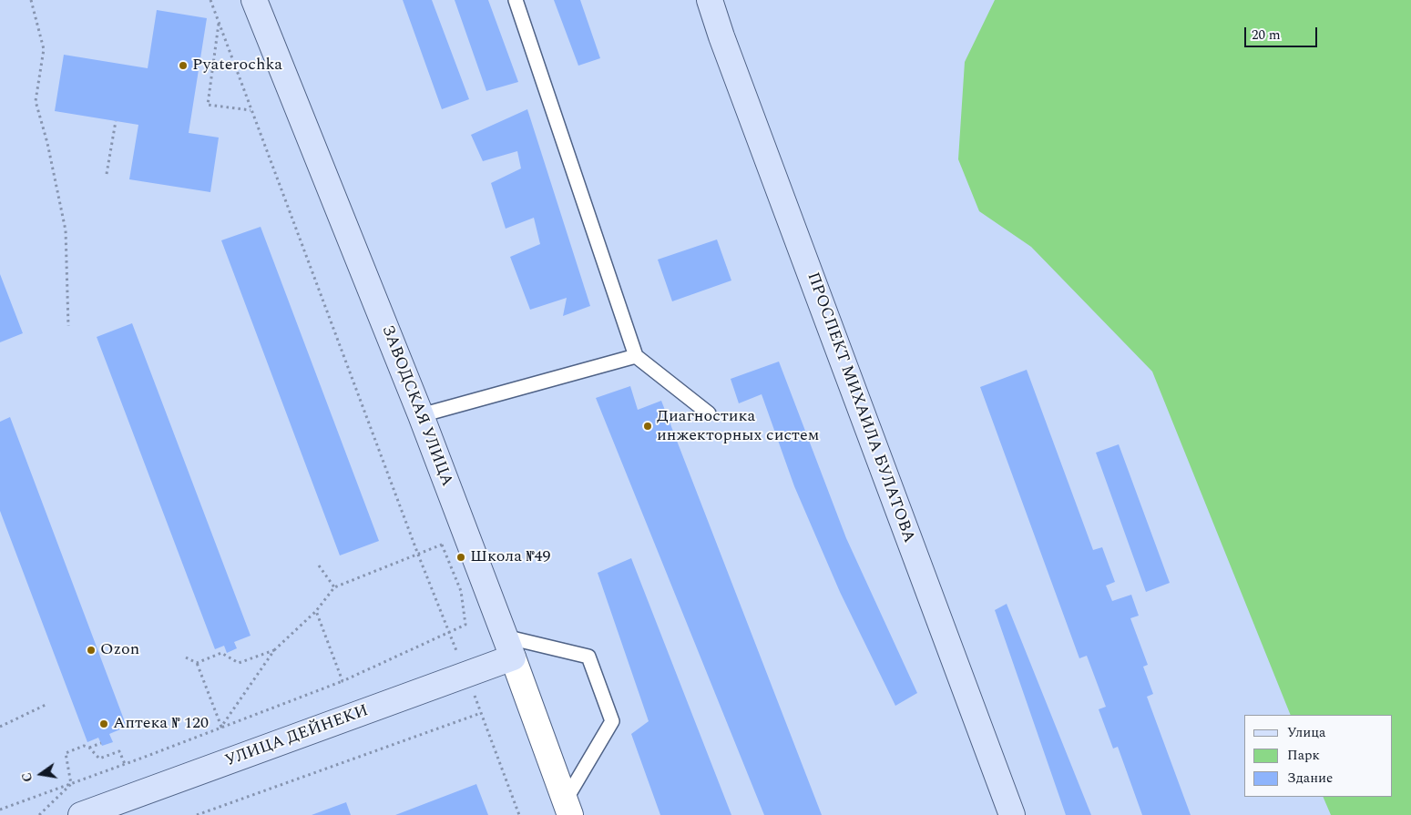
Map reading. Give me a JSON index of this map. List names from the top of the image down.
{
  "streets": {
    "street": ["ЗАВОДСКАЯ УЛИЦА", "ПРОСПЕКТ МИХАИЛА БУЛАТОВА", "УЛИЦА ДЕЙНЕКИ"]
  },
  "crossings": [
    ["ЗАВОДСКАЯ УЛИЦА", "УЛИЦА ДЕЙНЕКИ"]
  ],
  "places": [
    "Pyaterochka",
    "Диагностика инжекторных систем",
    "Школа №49",
    "Ozon",
    "Аптека № 120"
  ],
  "legend": ["Улица", "Парк", "Здание"],
  "scale_bar": "20 m",
  "north": "left"
}
